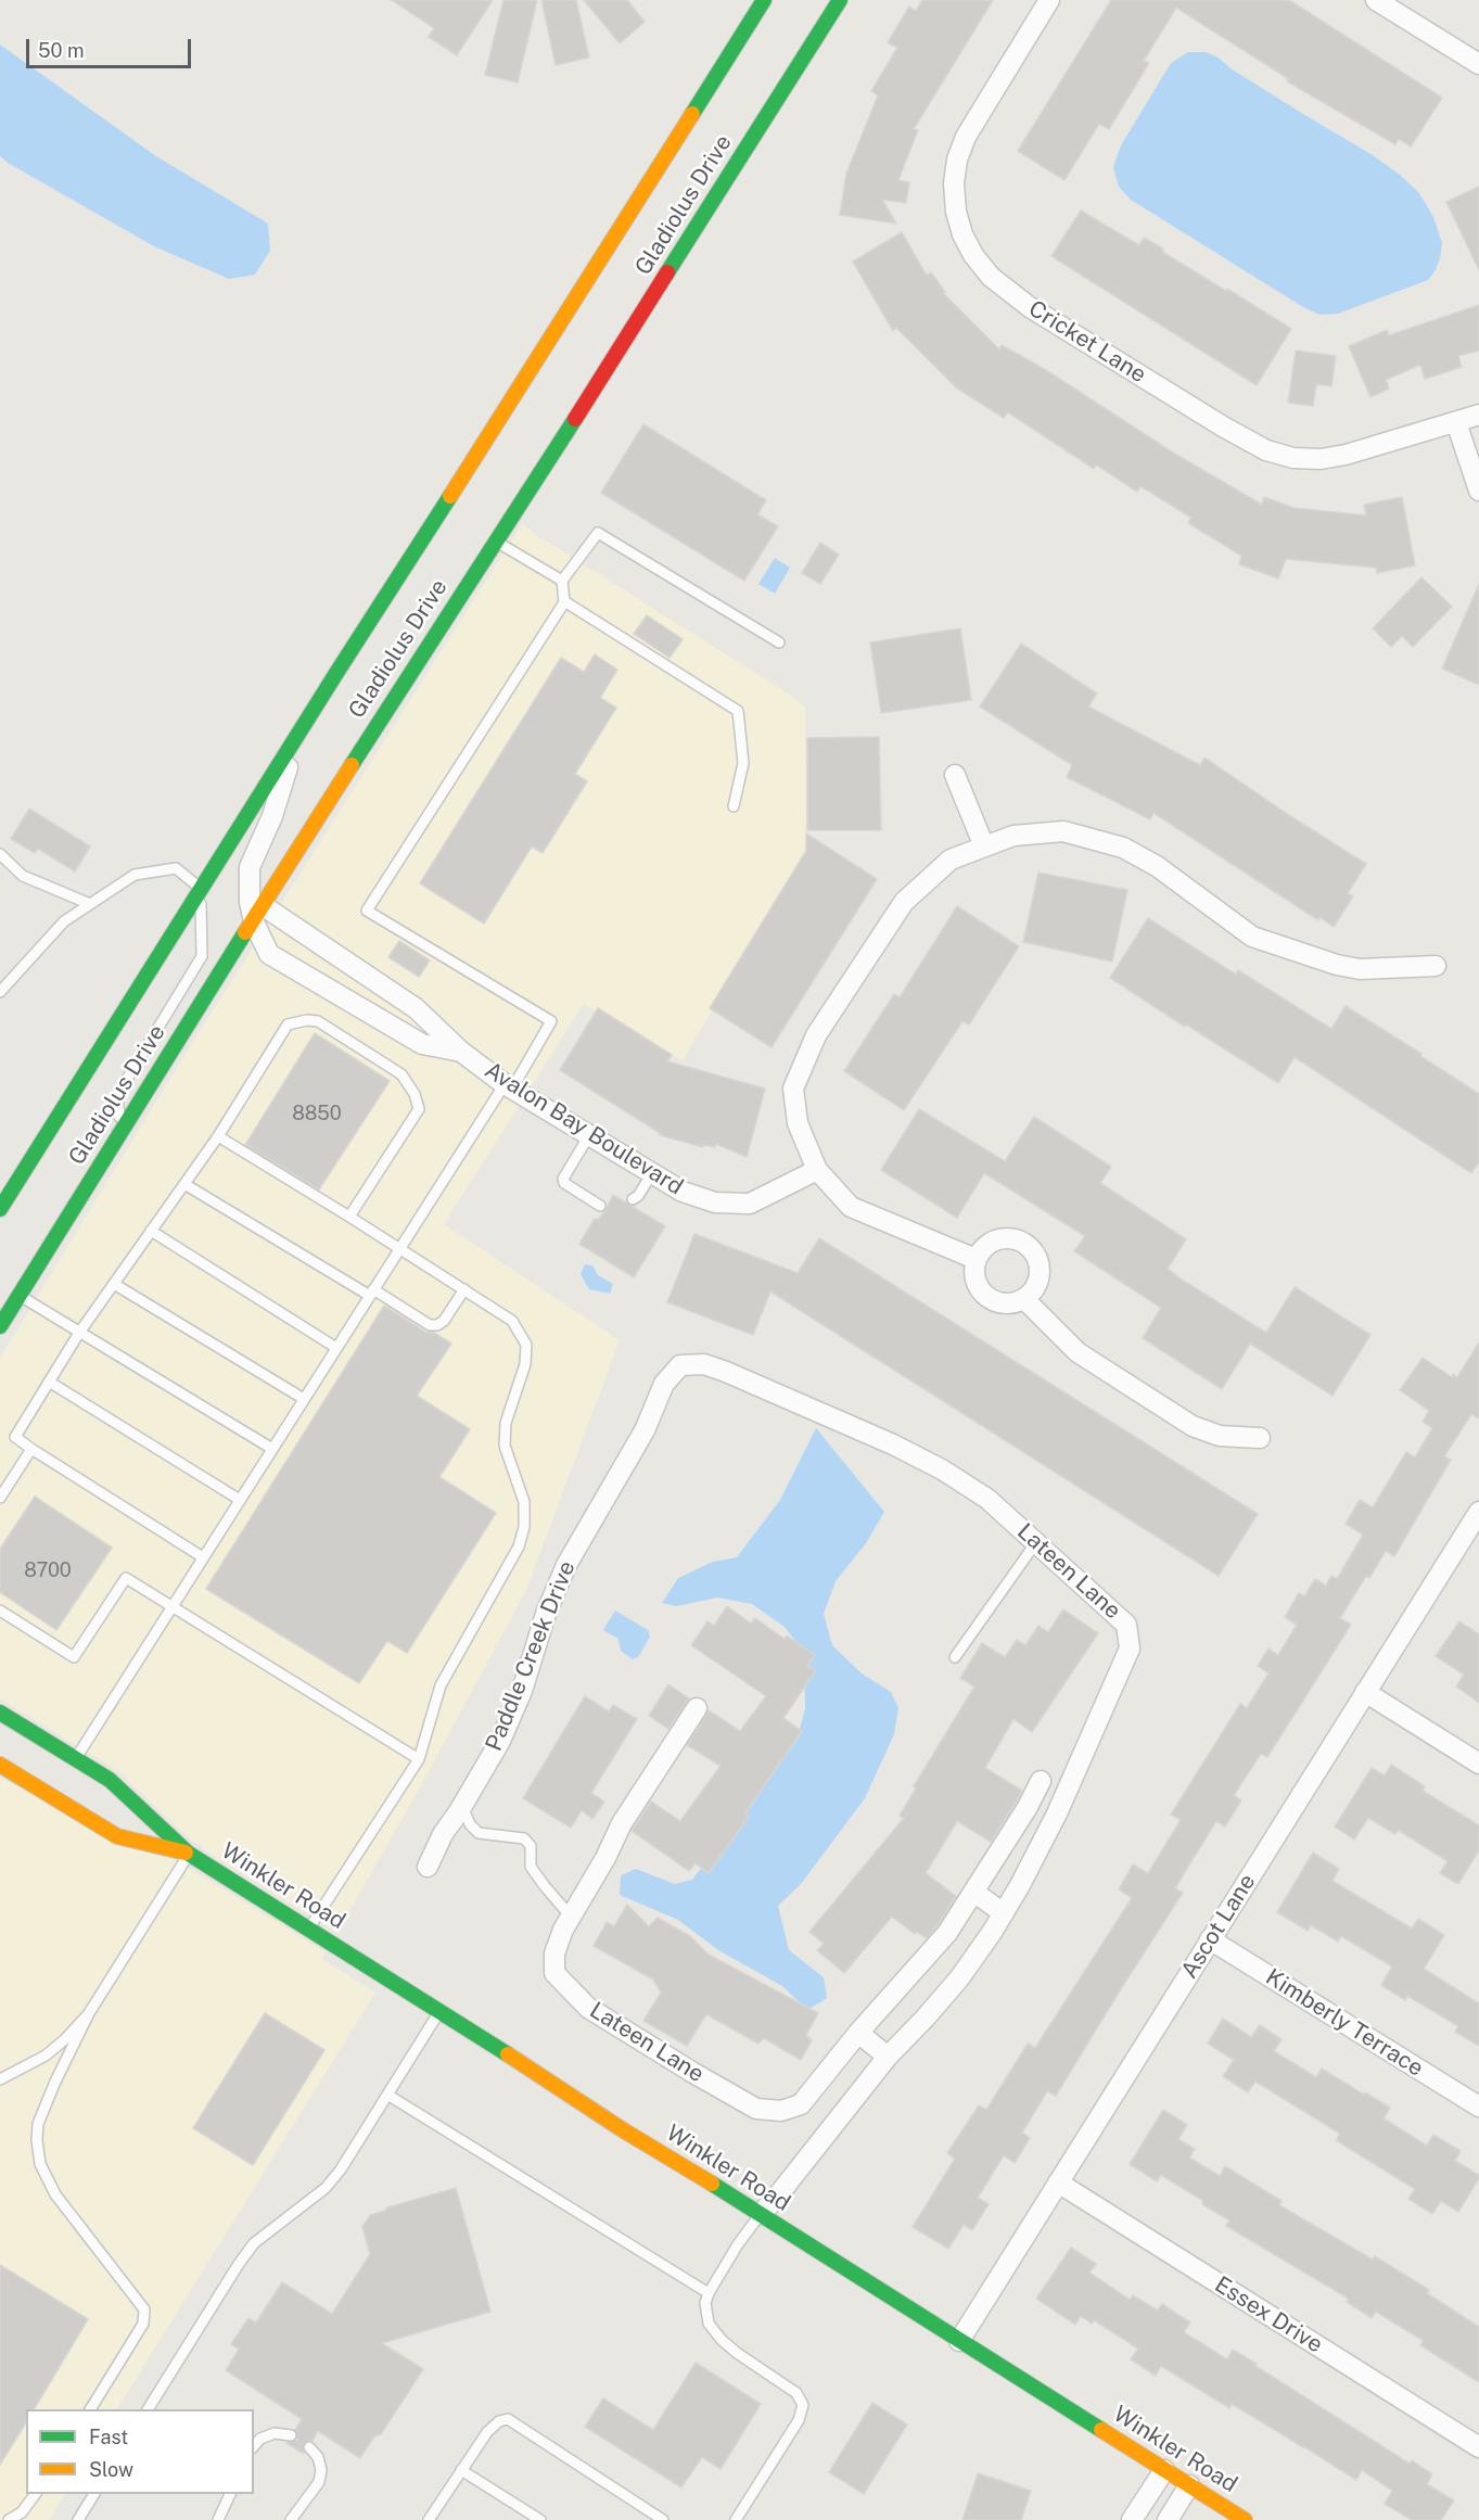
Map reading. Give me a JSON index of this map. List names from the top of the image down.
{
  "streets": {
    "main road": ["Gladiolus Drive", "Winkler Road"],
    "street": [
      "Cricket Lane",
      "Avalon Bay Boulevard",
      "Lateen Lane",
      "Paddle Creek Drive",
      "Ascot Lane",
      "Kimberly Terrace",
      "Essex Drive"
    ]
  },
  "crossings": [
    ["Gladiolus Drive", "Avalon Bay Boulevard"],
    ["Lateen Lane", "Paddle Creek Drive"],
    ["Lateen Lane", "Winkler Road"],
    ["Winkler Road", "Ascot Lane"],
    ["Ascot Lane", "Kimberly Terrace"],
    ["Ascot Lane", "Essex Drive"]
  ],
  "house_numbers": ["8850", "8700"],
  "legend": ["Fast", "Slow"],
  "scale_bar": "50 m"
}
